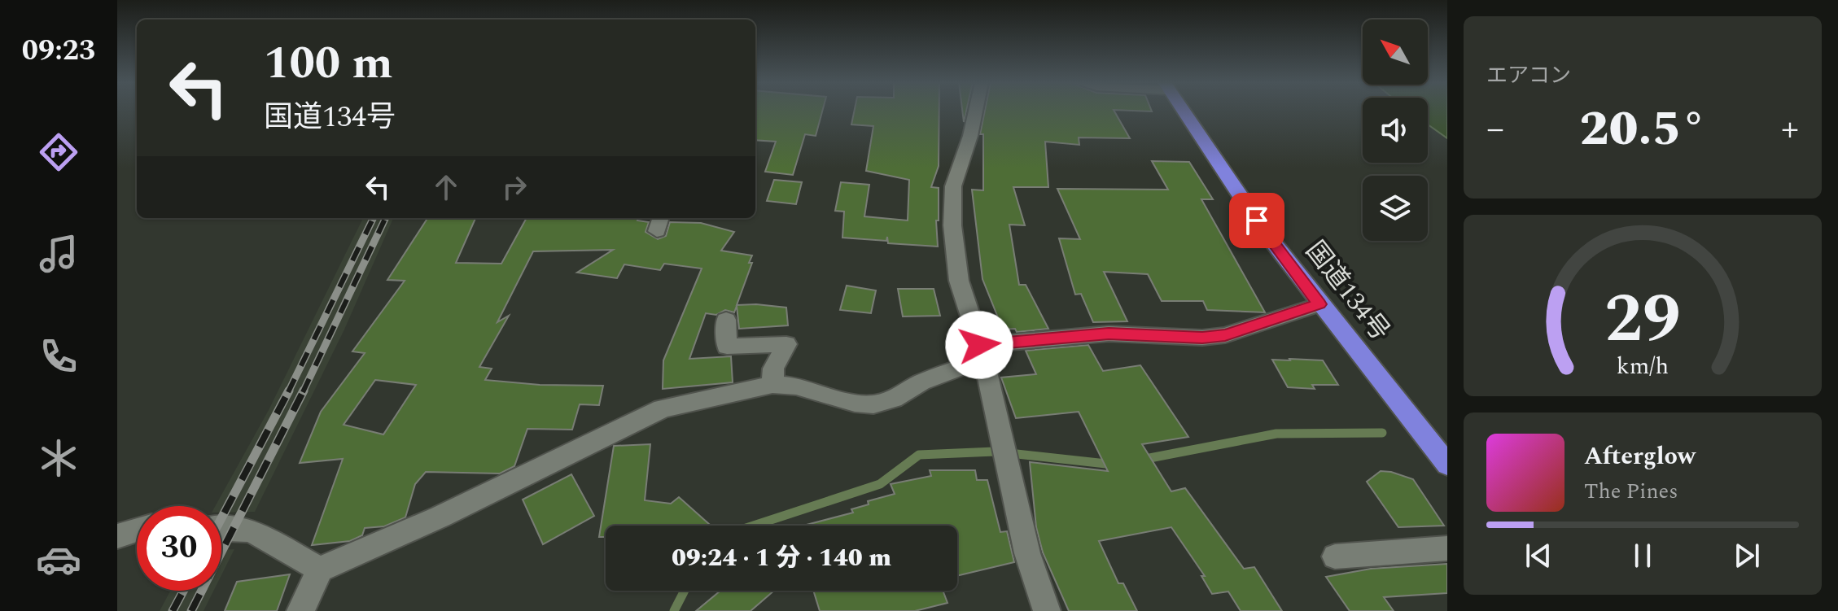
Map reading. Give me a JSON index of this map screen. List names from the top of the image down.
{
  "streets": {
    "highway": ["国道134号"]
  },
  "north": "top left",
  "page": {
    "tabs": "09:23",
    "tile": "エアコン",
    "turn": ["100 m", "国道134号"],
    "heat": ["−", "20.5°", "+"],
    "song": ["Afterglow", "The Pines"],
    "limit": "30",
    "trip": "09:24 · 1 分 · 140 m",
    "gauge": ["29", "km/h"]
  }
}
